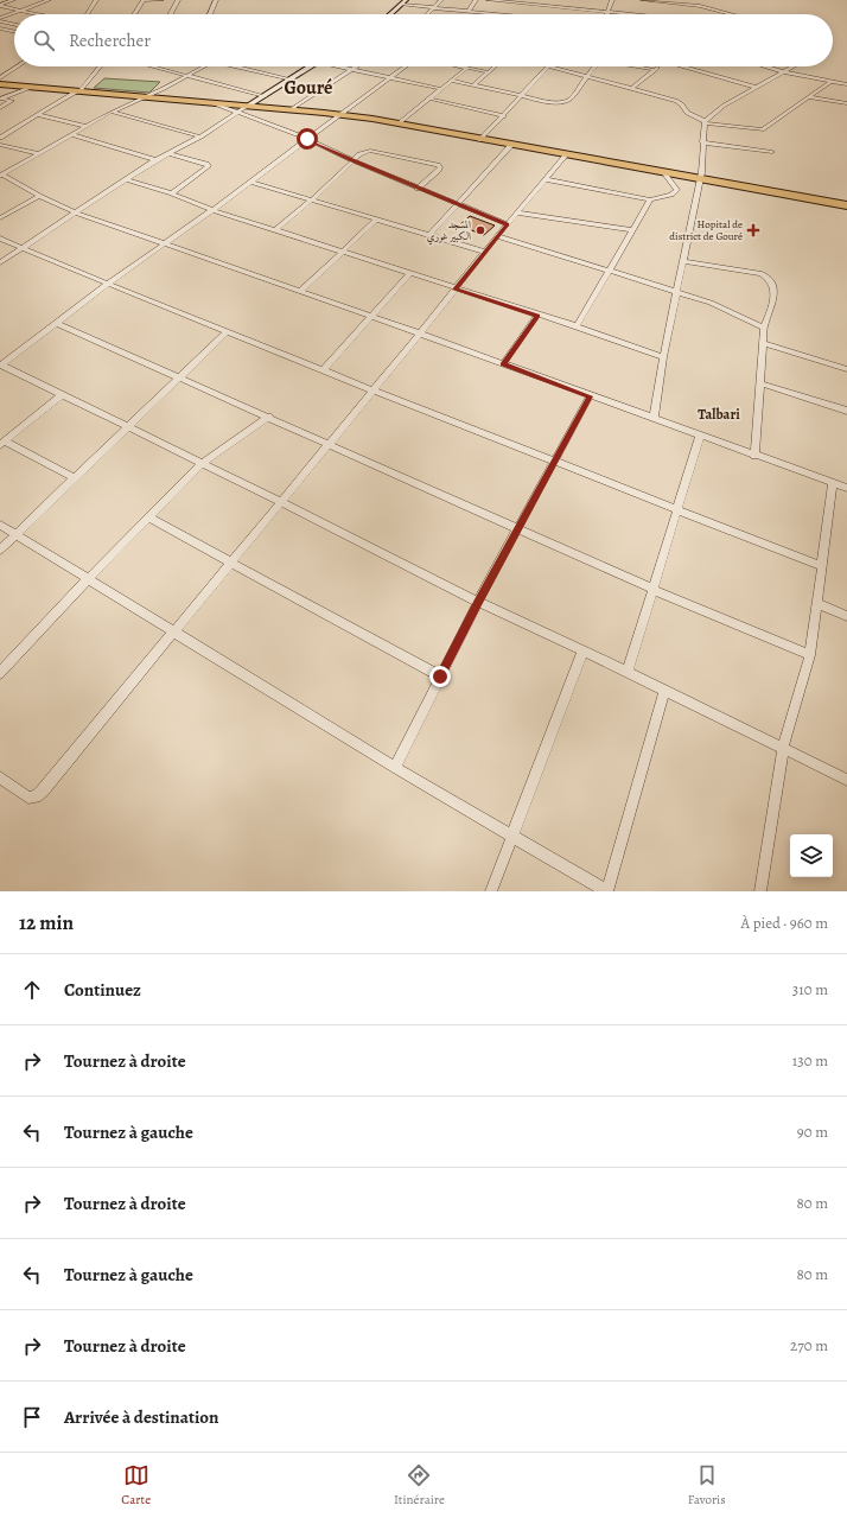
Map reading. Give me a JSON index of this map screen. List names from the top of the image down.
{
  "districts": ["Gouré", "Talbari"],
  "places": {
    "other": ["المسجد الكبير غوري"],
    "health": ["Hopital de district de Gouré"]
  },
  "page": {
    "search": "Rechercher",
    "heading": ["12 min", "À pied · 960 m"],
    "list": [
      ["Continuez", "310 m"],
      ["Tournez à droite", "130 m"],
      ["Tournez à gauche", "90 m"],
      ["Tournez à droite", "80 m"],
      ["Tournez à gauche", "80 m"],
      ["Tournez à droite", "270 m"],
      "Arrivée à destination"
    ],
    "nav": ["Carte", "Itinéraire", "Favoris"]
  }
}
